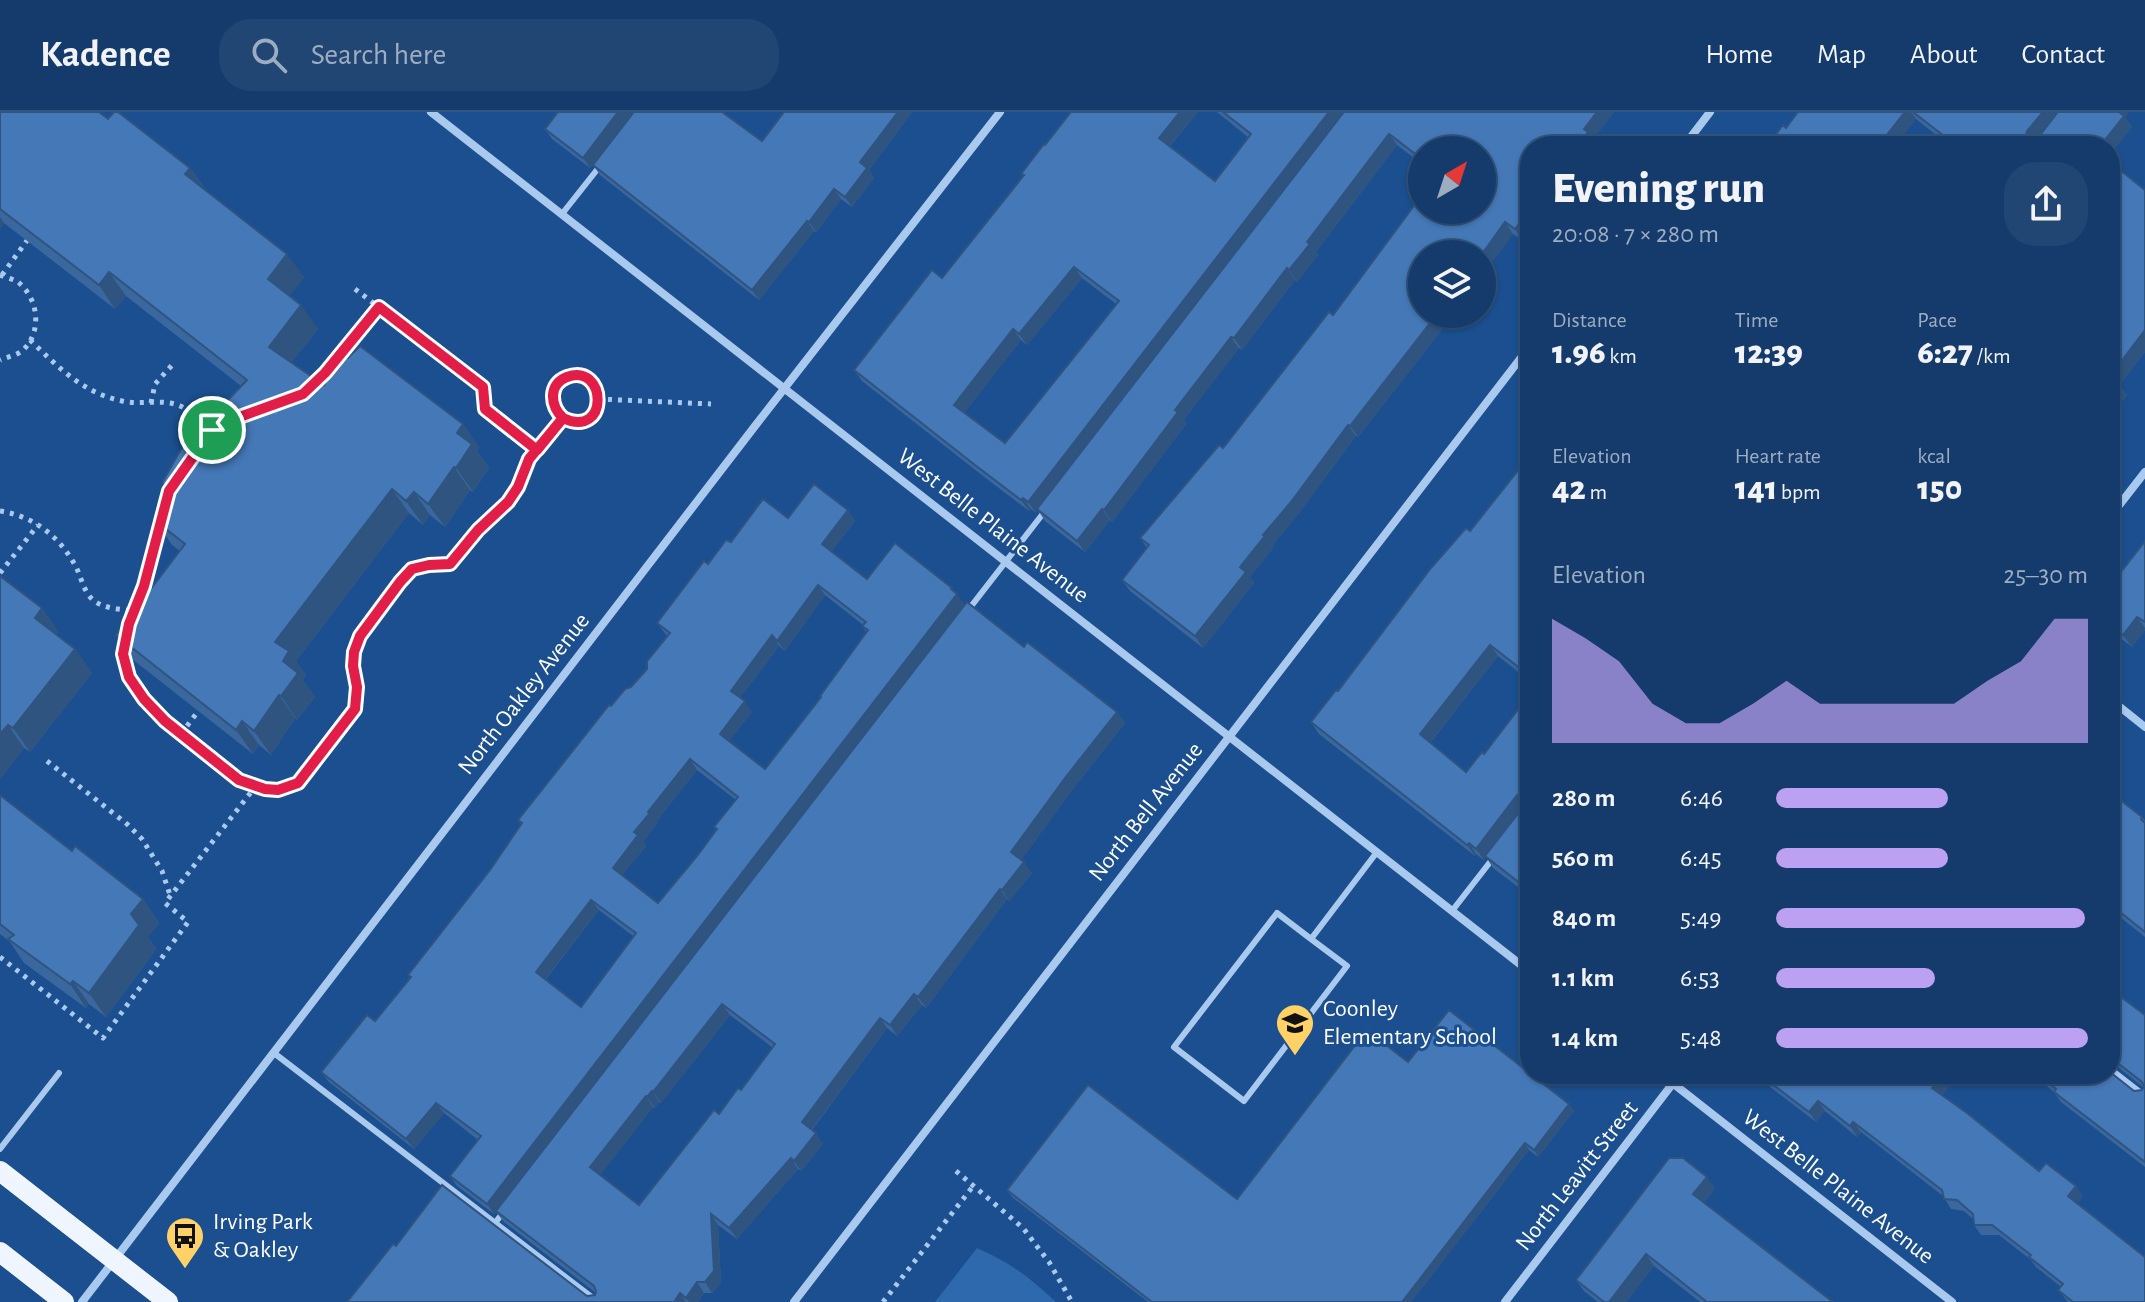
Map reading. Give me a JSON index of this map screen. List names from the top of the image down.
{
  "streets": {
    "street": [
      "West Belle Plaine Avenue",
      "North Oakley Avenue",
      "North Bell Avenue",
      "North Leavitt Street"
    ]
  },
  "crossings": [
    ["West Belle Plaine Avenue", "North Oakley Avenue"],
    ["West Belle Plaine Avenue", "North Bell Avenue"],
    ["West Belle Plaine Avenue", "North Leavitt Street"]
  ],
  "places": {
    "school or university": ["Coonley Elementary School"],
    "bus stop": ["Irving Park & Oakley"]
  },
  "north": "top right",
  "page": {
    "header": "Kadence",
    "search": "Search here",
    "nav": [
      "Home",
      "Map",
      "About",
      "Contact"
    ],
    "heading": ["Evening run", "20:08 · 7 × 280 m"],
    "stats": [
      ["Distance", "1.96 km"],
      ["Time", "12:39"],
      ["Pace", "6:27 /km"],
      ["Elevation", "42 m"],
      ["Heart rate", "141 bpm"],
      ["kcal", "150"]
    ],
    "chart": ["Elevation", "25–30 m"],
    "list": [
      {
        "name": "280 m",
        "note": "6:46"
      },
      {
        "name": "560 m",
        "note": "6:45"
      },
      {
        "name": "840 m",
        "note": "5:49"
      },
      {
        "name": "1.1 km",
        "note": "6:53"
      },
      {
        "name": "1.4 km",
        "note": "5:48"
      }
    ]
  }
}
